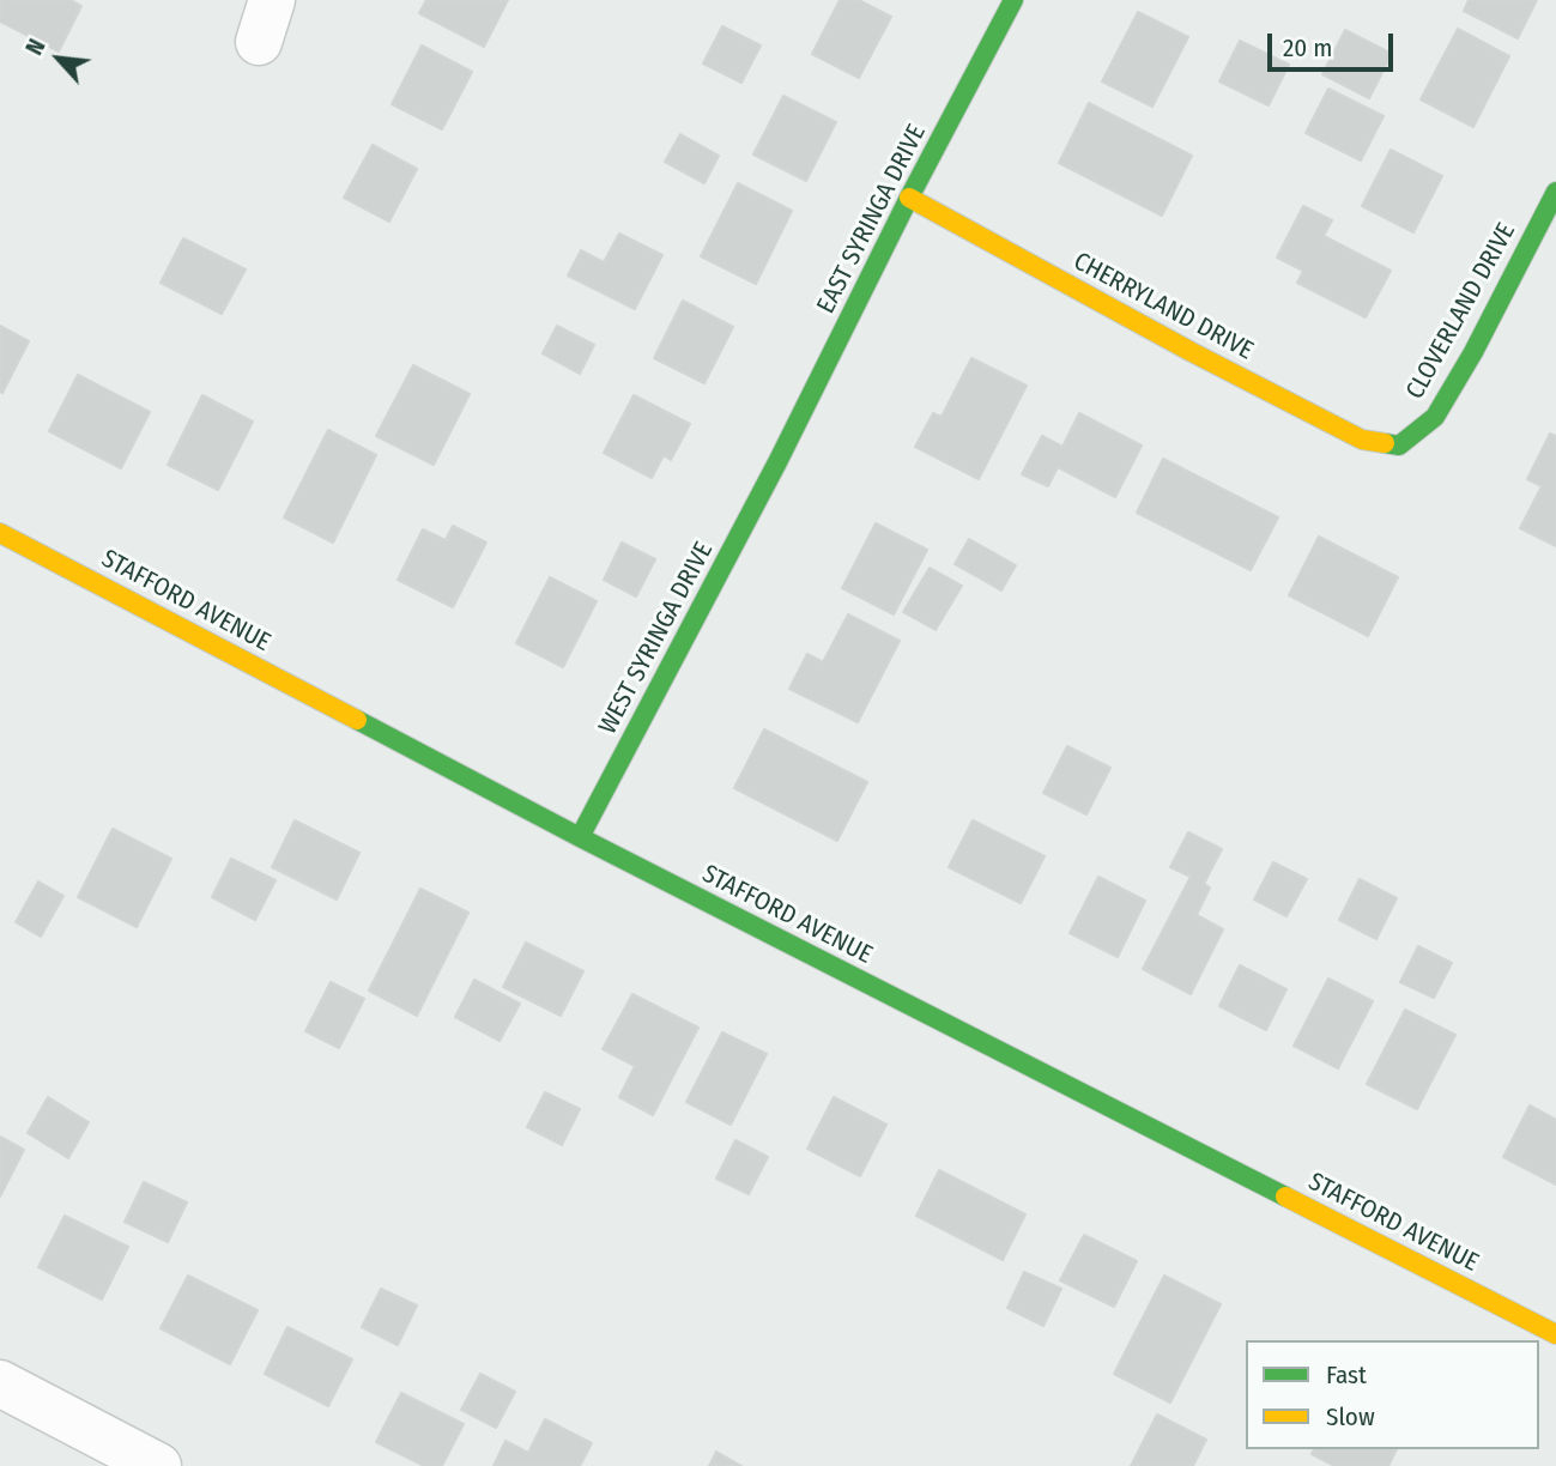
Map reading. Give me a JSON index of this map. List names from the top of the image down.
{
  "streets": {
    "street": [
      "EAST SYRINGA DRIVE",
      "CHERRYLAND DRIVE",
      "CLOVERLAND DRIVE",
      "STAFFORD AVENUE",
      "WEST SYRINGA DRIVE"
    ]
  },
  "crossings": [
    ["EAST SYRINGA DRIVE", "CHERRYLAND DRIVE"],
    ["EAST SYRINGA DRIVE", "WEST SYRINGA DRIVE"],
    ["CHERRYLAND DRIVE", "CLOVERLAND DRIVE"],
    ["STAFFORD AVENUE", "WEST SYRINGA DRIVE"]
  ],
  "legend": ["Fast", "Slow"],
  "scale_bar": "20 m",
  "north": "top left"
}
